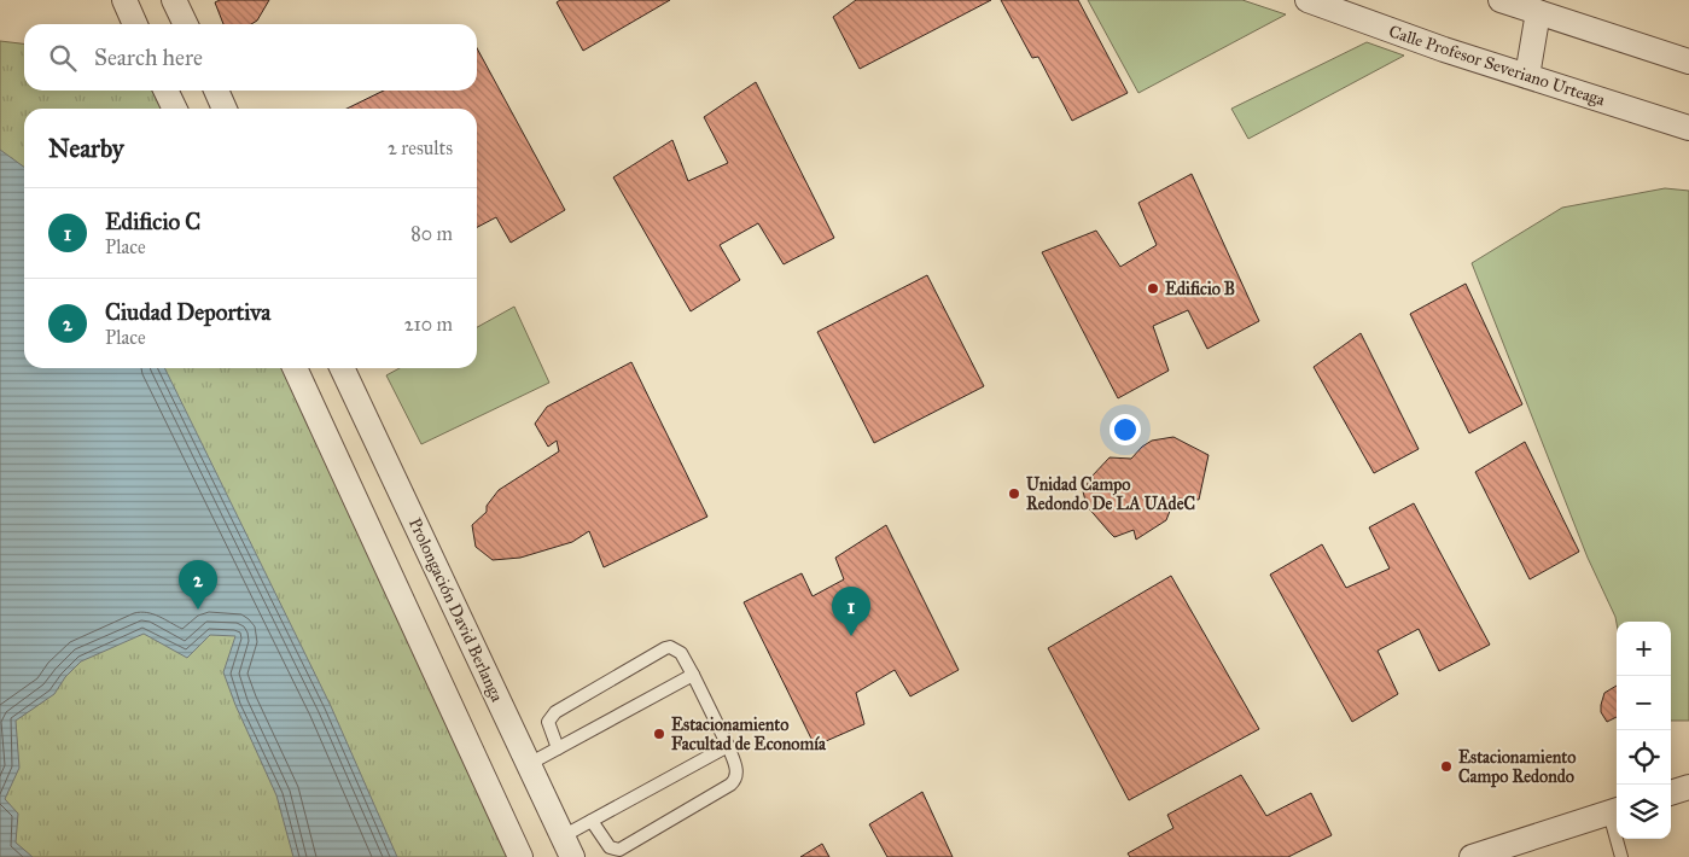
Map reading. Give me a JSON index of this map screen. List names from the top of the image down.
{
  "streets": {
    "street": ["Calle Profesor Severiano Urteaga", "Prolongación David Berlanga"]
  },
  "places": [
    "Edificio B",
    "Unidad Campo Redondo De LA UAdeC",
    "Estacionamiento Facultad de Economía",
    "Estacionamiento Campo Redondo"
  ],
  "page": {
    "search": "Search here",
    "heading": ["Nearby", "2 results"],
    "list": [
      {
        "mark": "1",
        "name": "Edificio C",
        "note": "Place",
        "value": "80 m"
      },
      {
        "mark": "2",
        "name": "Ciudad Deportiva",
        "note": "Place",
        "value": "210 m"
      }
    ],
    "pins": ["2", "1"],
    "map_buttons": ["+", "−"]
  }
}
